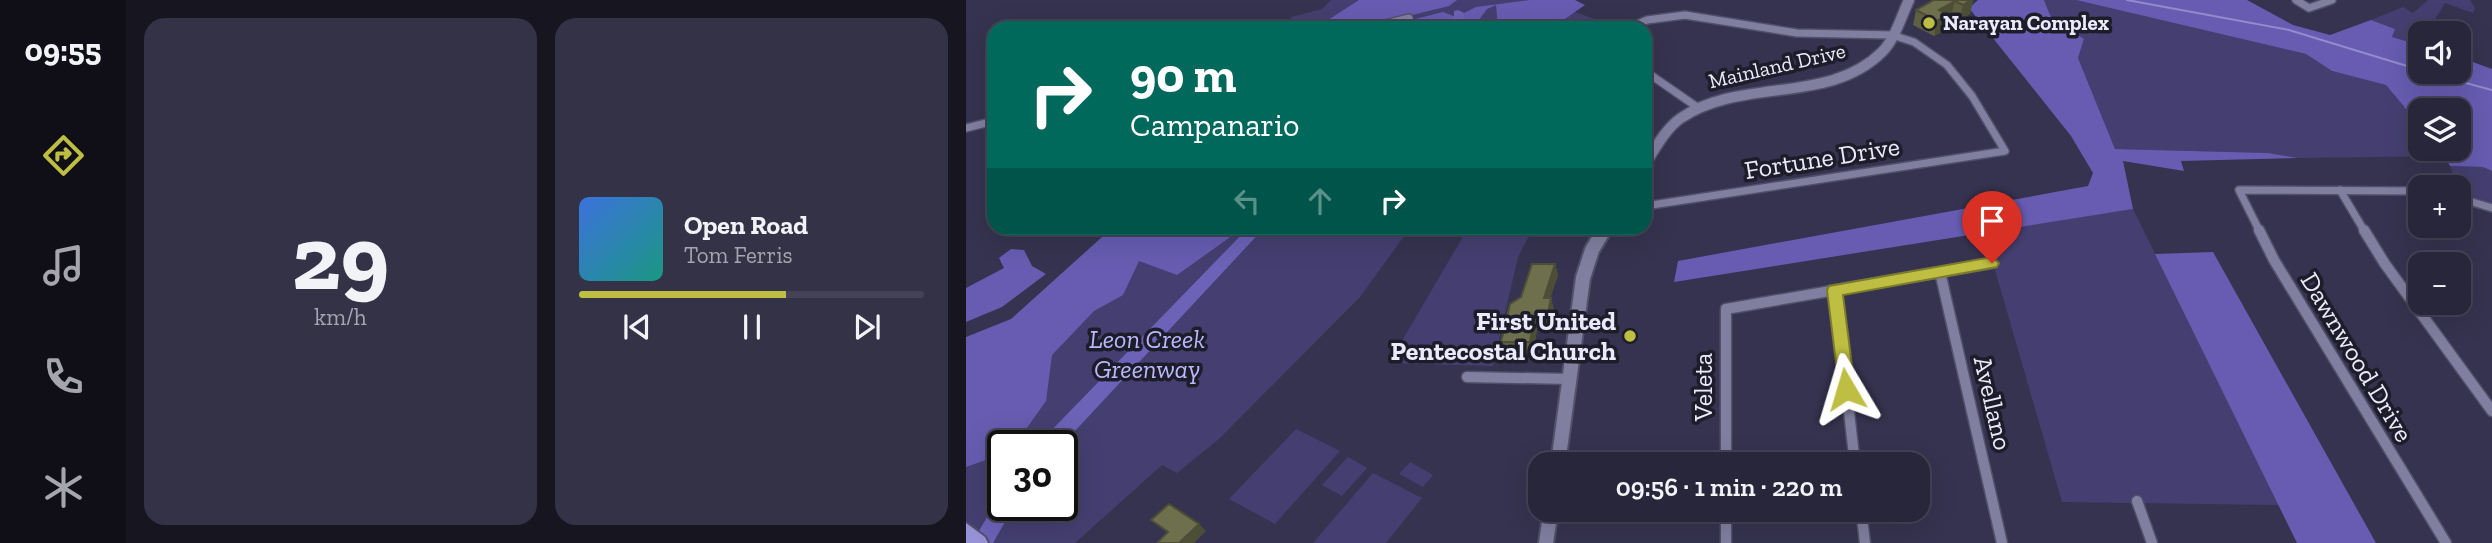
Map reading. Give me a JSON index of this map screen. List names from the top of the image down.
{
  "streets": {
    "main road": ["Mainland Drive"],
    "street": [
      "Fortune Drive",
      "Dawnwood Drive",
      "Veleta",
      "Avellano"
    ]
  },
  "crossings": [
    ["Mainland Drive", "Fortune Drive"]
  ],
  "parks": ["Leon Creek Greenway"],
  "places": ["Narayan Complex", "First United Pentecostal Church"],
  "page": {
    "tabs": "09:55",
    "tile": ["29", "km/h"],
    "map_buttons": ["+", "−"],
    "turn": ["90 m", "Campanario"],
    "song": ["Open Road", "Tom Ferris"],
    "limit": "30",
    "trip": "09:56 · 1 min · 220 m"
  }
}
